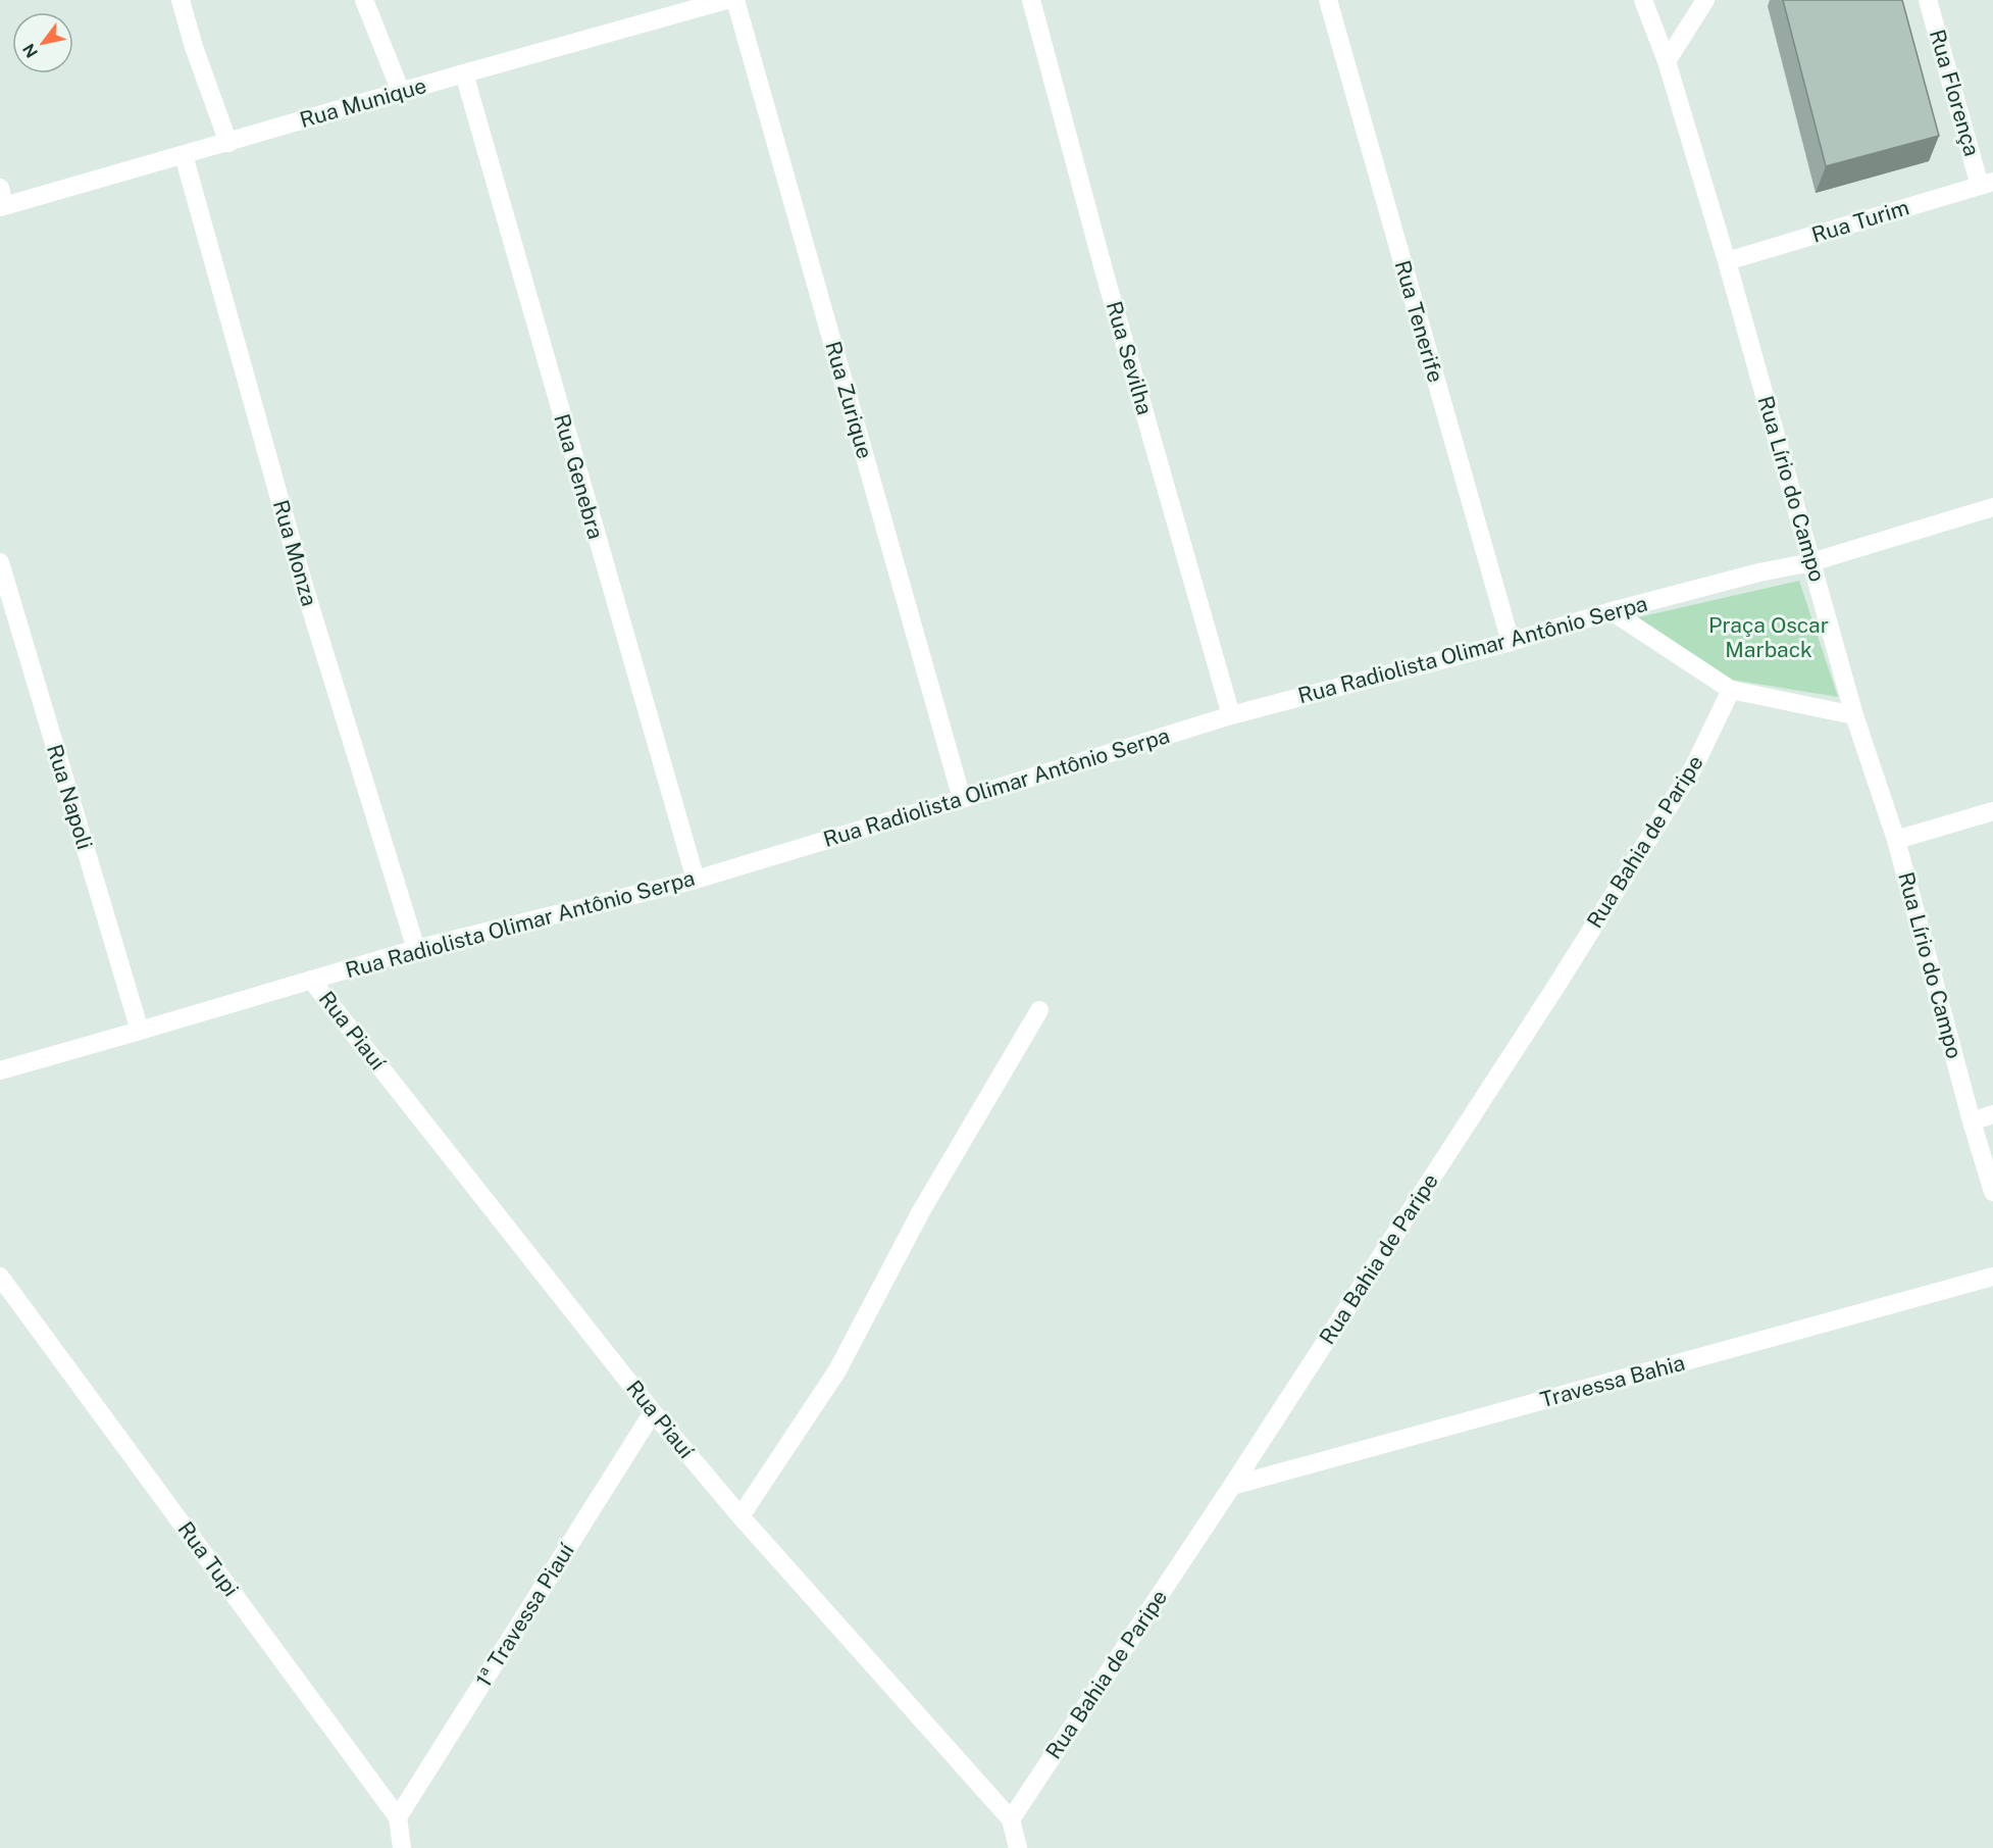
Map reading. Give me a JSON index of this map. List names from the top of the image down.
{
  "streets": {
    "street": [
      "Rua Florença",
      "Rua Munique",
      "Rua Turim",
      "Rua Tenerife",
      "Rua Sevilha",
      "Rua Zurique",
      "Rua Genebra",
      "Rua Lírio do Campo",
      "Rua Monza",
      "Rua Radiolista Olimar Antônio Serpa",
      "Rua Napoli",
      "Rua Bahia de Paripe",
      "Rua Piauí",
      "Travessa Bahia",
      "Rua Tupi",
      "1ª Travessa Piauí"
    ]
  },
  "crossings": [
    ["Rua Florença", "Rua Turim"],
    ["Rua Munique", "Rua Genebra"],
    ["Rua Munique", "Rua Monza"],
    ["Rua Turim", "Rua Lírio do Campo"],
    ["Rua Tenerife", "Rua Radiolista Olimar Antônio Serpa"],
    ["Rua Sevilha", "Rua Radiolista Olimar Antônio Serpa"],
    ["Rua Zurique", "Rua Radiolista Olimar Antônio Serpa"],
    ["Rua Genebra", "Rua Radiolista Olimar Antônio Serpa"],
    ["Rua Lírio do Campo", "Rua Radiolista Olimar Antônio Serpa"],
    ["Rua Monza", "Rua Radiolista Olimar Antônio Serpa"],
    ["Rua Radiolista Olimar Antônio Serpa", "Rua Napoli"],
    ["Rua Radiolista Olimar Antônio Serpa", "Rua Piauí"],
    ["Rua Bahia de Paripe", "Rua Piauí"],
    ["Rua Bahia de Paripe", "Travessa Bahia"],
    ["Rua Piauí", "1ª Travessa Piauí"],
    ["Rua Tupi", "1ª Travessa Piauí"]
  ],
  "parks": ["Praça Oscar Marback"],
  "north": "bottom left"
}
